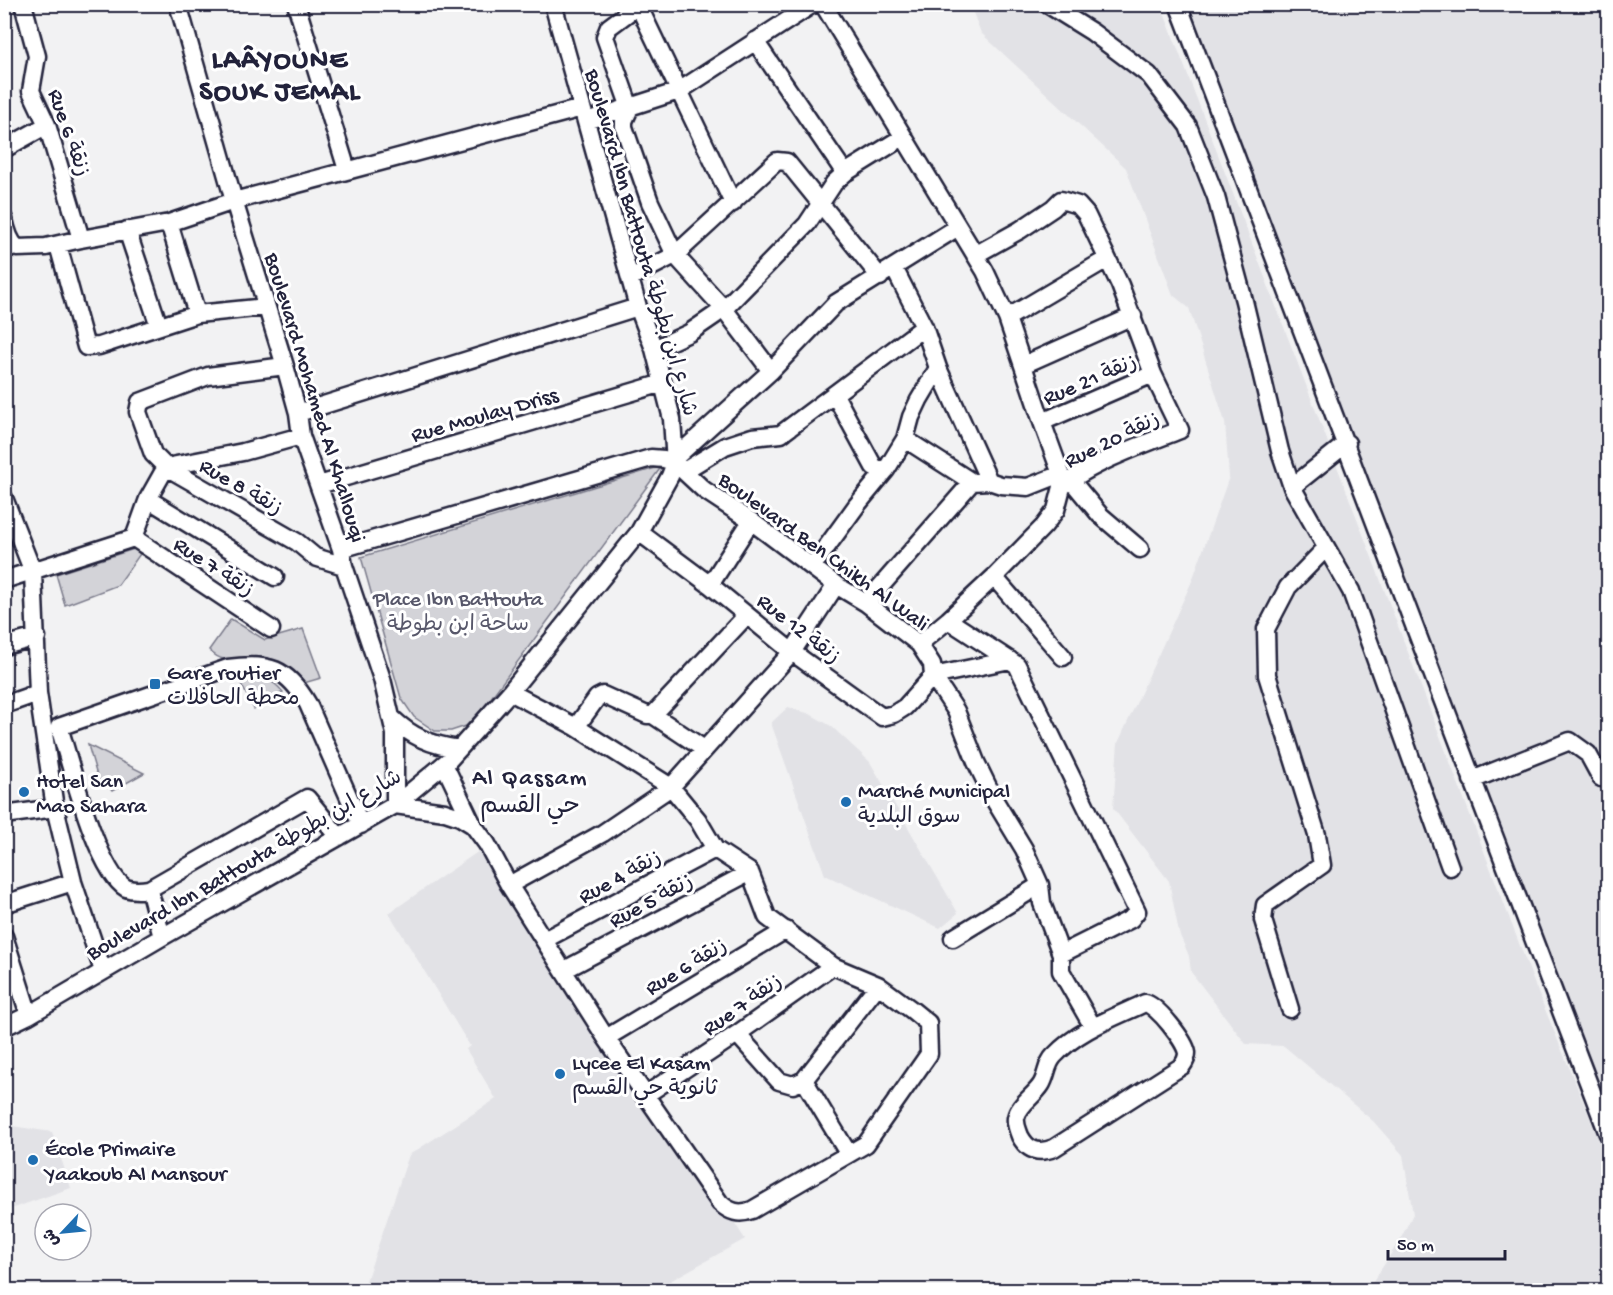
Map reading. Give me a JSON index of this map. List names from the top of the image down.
{
  "streets": {
    "street": [
      "Rue 6 زنقة",
      "Boulevard Ibn Battouta شارع ابن بطوطة",
      "Rue 21 زنقة",
      "Boulevard Mohamed Al Khallouqi",
      "Rue Moulay Driss",
      "Rue 20 زنقة",
      "Rue 8 زنقة",
      "Boulevard Ben Chikh Al Wali",
      "Rue 7 زنقة",
      "Rue 12 زنقة",
      "Rue 4 زنقة",
      "Rue 5 زنقة"
    ]
  },
  "crossings": [
    ["Boulevard Ibn Battouta شارع ابن بطوطة", "Boulevard Mohamed Al Khallouqi"],
    ["Boulevard Ibn Battouta شارع ابن بطوطة", "Rue Moulay Driss"],
    ["Boulevard Ibn Battouta شارع ابن بطوطة", "Boulevard Ben Chikh Al Wali"],
    ["Boulevard Ibn Battouta شارع ابن بطوطة", "Rue 12 زنقة"],
    ["Rue 21 زنقة", "Rue 20 زنقة"],
    ["Boulevard Mohamed Al Khallouqi", "Rue Moulay Driss"],
    ["Boulevard Mohamed Al Khallouqi", "Rue 8 زنقة"],
    ["Boulevard Ben Chikh Al Wali", "Rue 12 زنقة"]
  ],
  "districts": ["LAÂYOUNE SOUK JEMAL", "Al Qassam حي القسم"],
  "parks": ["Place Ibn Battouta ساحة ابن بطوطة"],
  "places": {
    "transit": ["Gare routier محطة الحافلات"],
    "other": [
      "Hotel San Mao Sahara",
      "Marché Municipal سوق البلدية",
      "Lycee El Kasam ثانوية حي القسم",
      "École Primaire Yaakoub Al Mansour"
    ]
  },
  "scale_bar": "50 m",
  "north": "bottom left"
}
